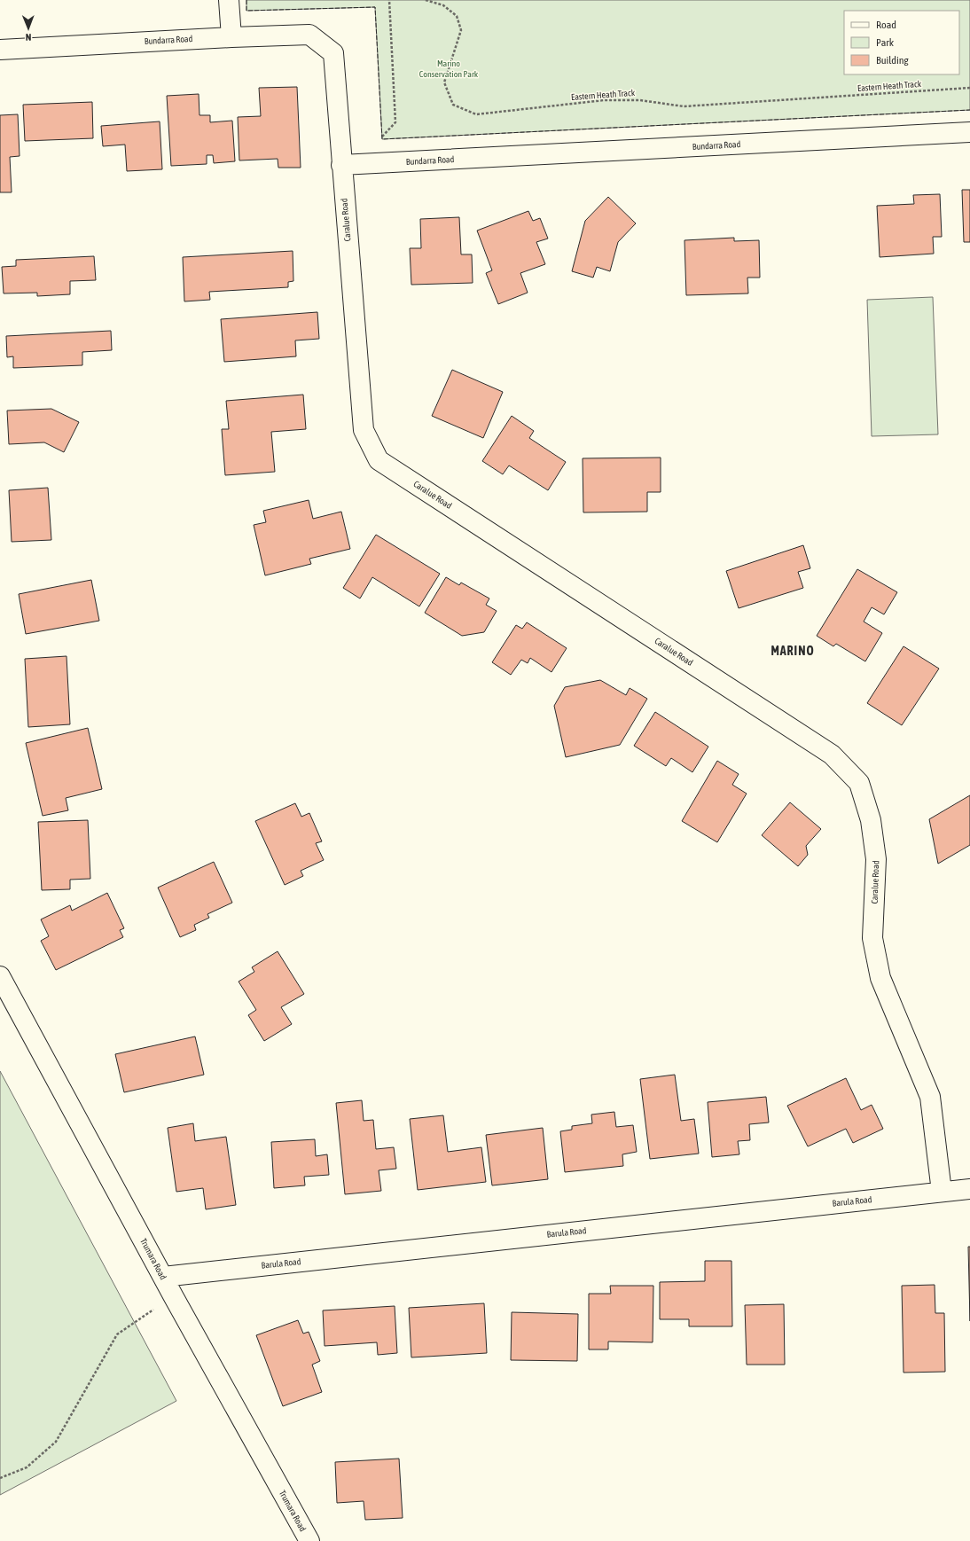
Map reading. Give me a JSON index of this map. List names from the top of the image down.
{
  "streets": {
    "street": [
      "Bundarra Road",
      "Caralue Road",
      "Barula Road",
      "Trumara Road"
    ],
    "path": ["Eastern Heath Track"]
  },
  "crossings": [
    ["Bundarra Road", "Caralue Road"],
    ["Caralue Road", "Barula Road"],
    ["Barula Road", "Trumara Road"]
  ],
  "districts": ["MARINO"],
  "parks": ["Marino Conservation Park"],
  "legend": ["Road", "Park", "Building"],
  "north": "bottom"
}
